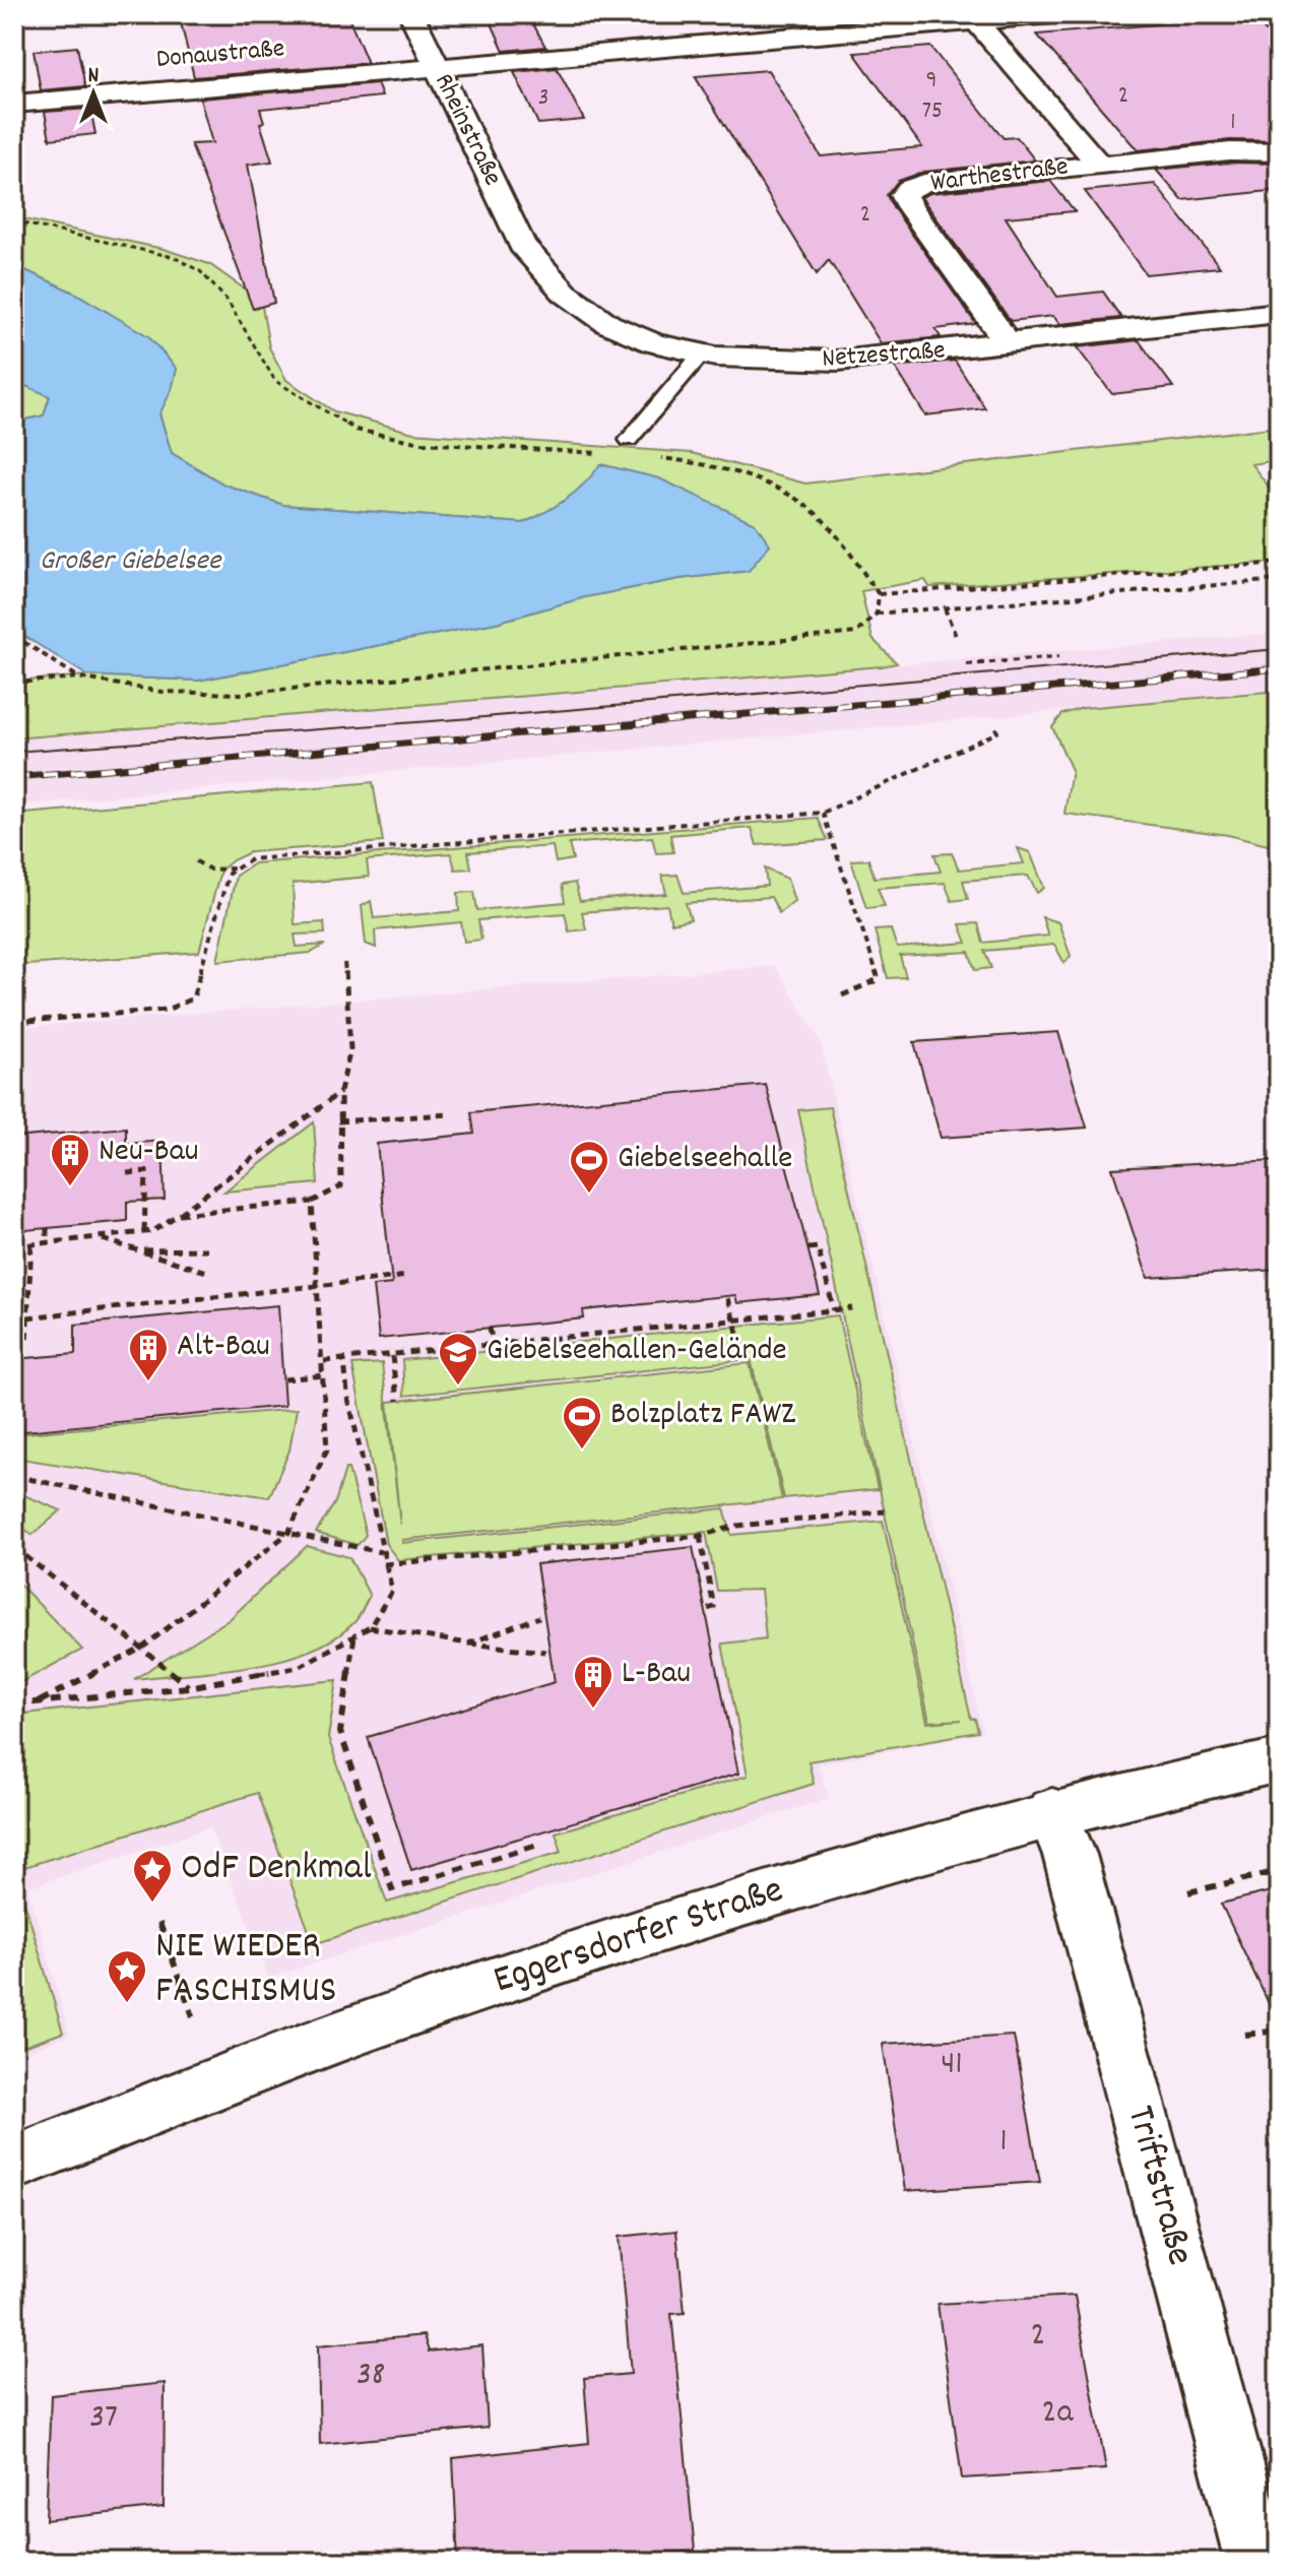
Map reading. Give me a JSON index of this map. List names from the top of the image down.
{
  "streets": {
    "street": [
      "Donaustraße",
      "Rheinstraße",
      "Warthestraße",
      "Netzestraße",
      "Eggersdorfer Straße",
      "Triftstraße"
    ]
  },
  "crossings": [
    ["Donaustraße", "Rheinstraße"],
    ["Rheinstraße", "Netzestraße"],
    ["Warthestraße", "Netzestraße"],
    ["Eggersdorfer Straße", "Triftstraße"]
  ],
  "water": ["Großer Giebelsee"],
  "places": {
    "building": ["Neu-Bau", "Alt-Bau", "L-Bau"],
    "sports": ["Giebelseehalle", "Bolzplatz FAWZ"],
    "school or university": ["Giebelseehallen-Gelände"],
    "place": ["OdF Denkmal", "NIE WIEDER FASCHISMUS"]
  },
  "house_numbers": [
    "9",
    "2",
    "3",
    "75",
    "1",
    "2",
    "41",
    "1",
    "2",
    "38",
    "2a",
    "37"
  ],
  "north": "top"
}
